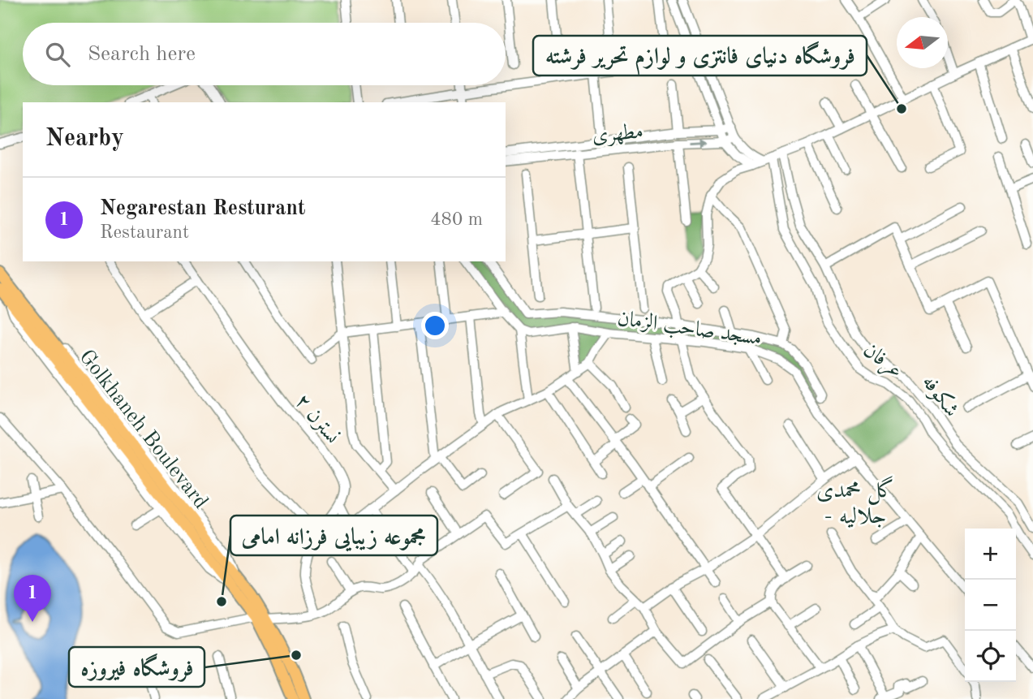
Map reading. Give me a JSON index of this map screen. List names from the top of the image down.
{
  "streets": {
    "main road": ["Golkhaneh Boulevard"],
    "street": [
      "مطهری",
      "مسجد صاحب الزمان",
      "عرفان",
      "شکوفه",
      "نسترن ۲"
    ]
  },
  "districts": ["گل محمدی - جلالیه"],
  "places": ["فروشگاه دنیای فانتزی و لوازم تحریر فرشته", "مجموعه زیبایی فرزانه امامی", "فروشگاه فیروزه"],
  "north": "left",
  "page": {
    "search": "Search here",
    "heading": "Nearby",
    "list": [
      {
        "mark": "1",
        "name": "Negarestan Resturant",
        "note": "Restaurant",
        "value": "480 m"
      }
    ],
    "map_buttons": ["+", "−"],
    "pins": "1"
  }
}
